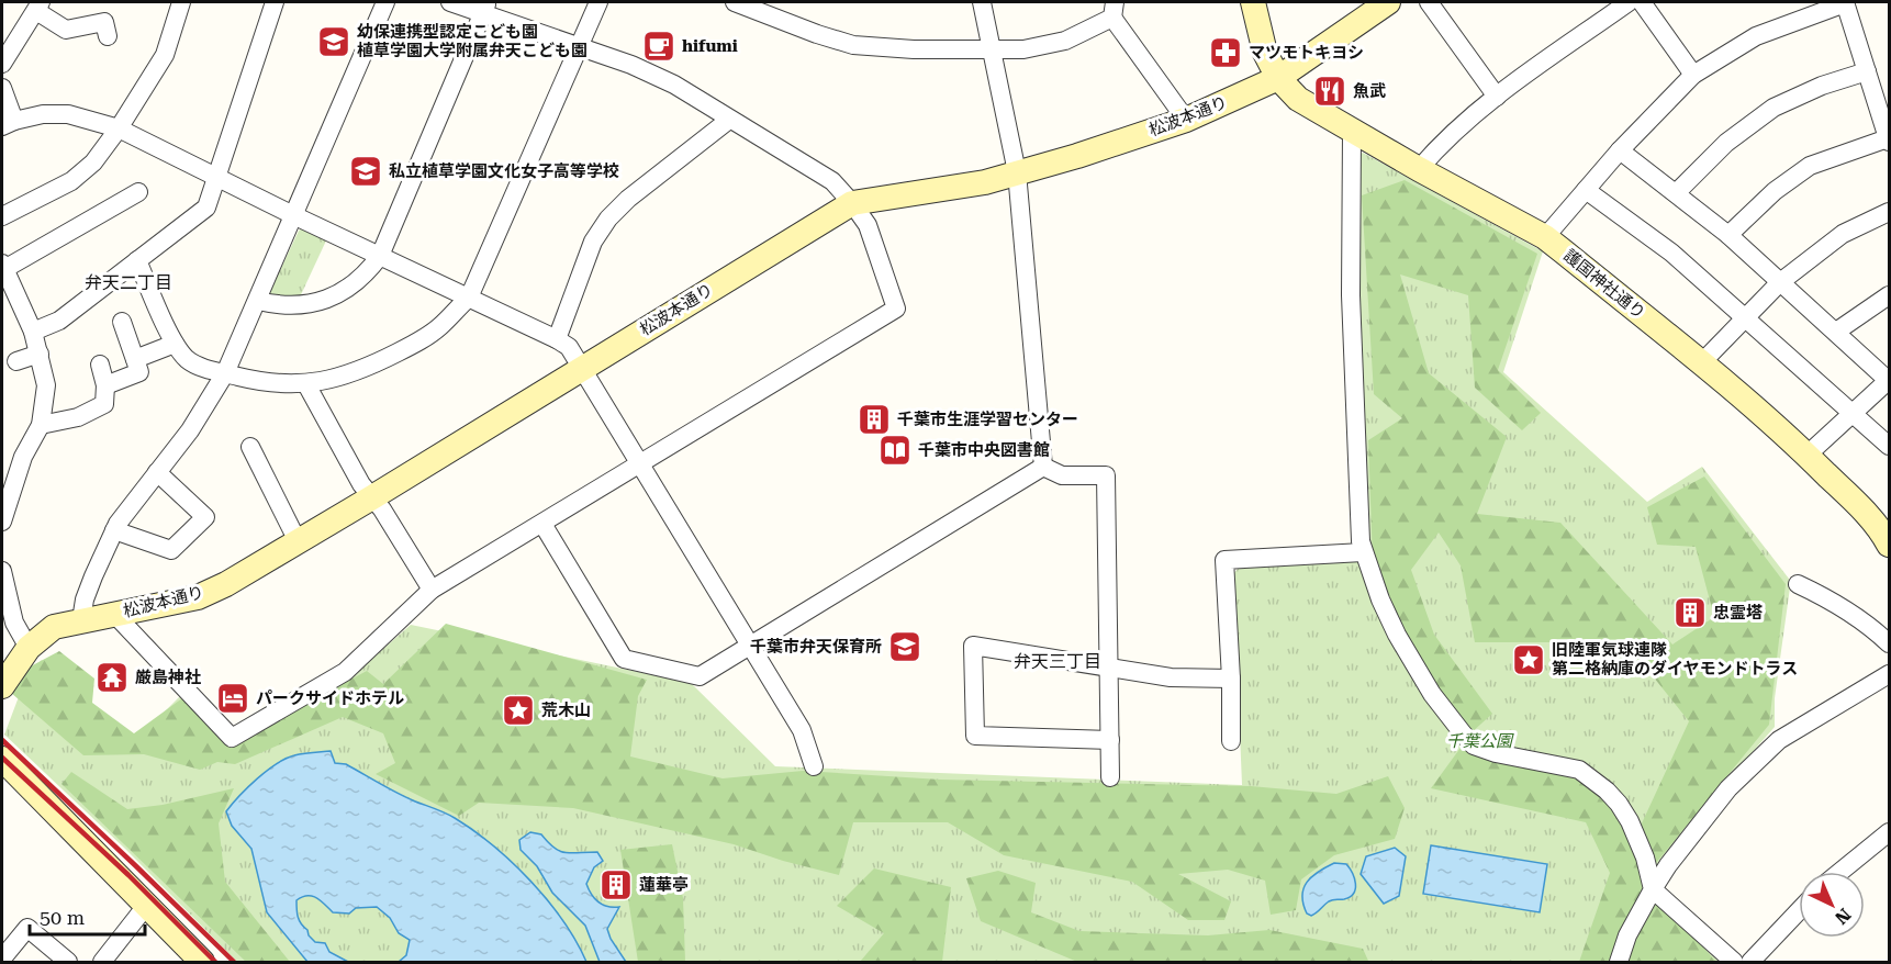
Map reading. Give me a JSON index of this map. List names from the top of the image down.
{
  "streets": {
    "street": ["松波本通り", "護国神社通り"]
  },
  "crossings": [
    ["松波本通り", "護国神社通り"]
  ],
  "districts": ["弁天二丁目", "弁天三丁目"],
  "parks": ["千葉公園"],
  "places": {
    "school or university": ["幼保連携型認定こども園 植草学園大学附属弁天こども園", "私立植草学園文化女子高等学校", "千葉市弁天保育所"],
    "cafe": ["hifumi"],
    "pharmacy": ["マツモトキヨシ"],
    "restaurant": ["魚武"],
    "building": ["千葉市生涯学習センター", "忠霊塔", "蓮華亭"],
    "library": ["千葉市中央図書館"],
    "place": ["旧陸軍気球連隊 第二格納庫のダイヤモンドトラス", "荒木山"],
    "temple": ["厳島神社"],
    "hotel": ["パークサイドホテル"]
  },
  "scale_bar": "50 m",
  "north": "bottom right"
}
